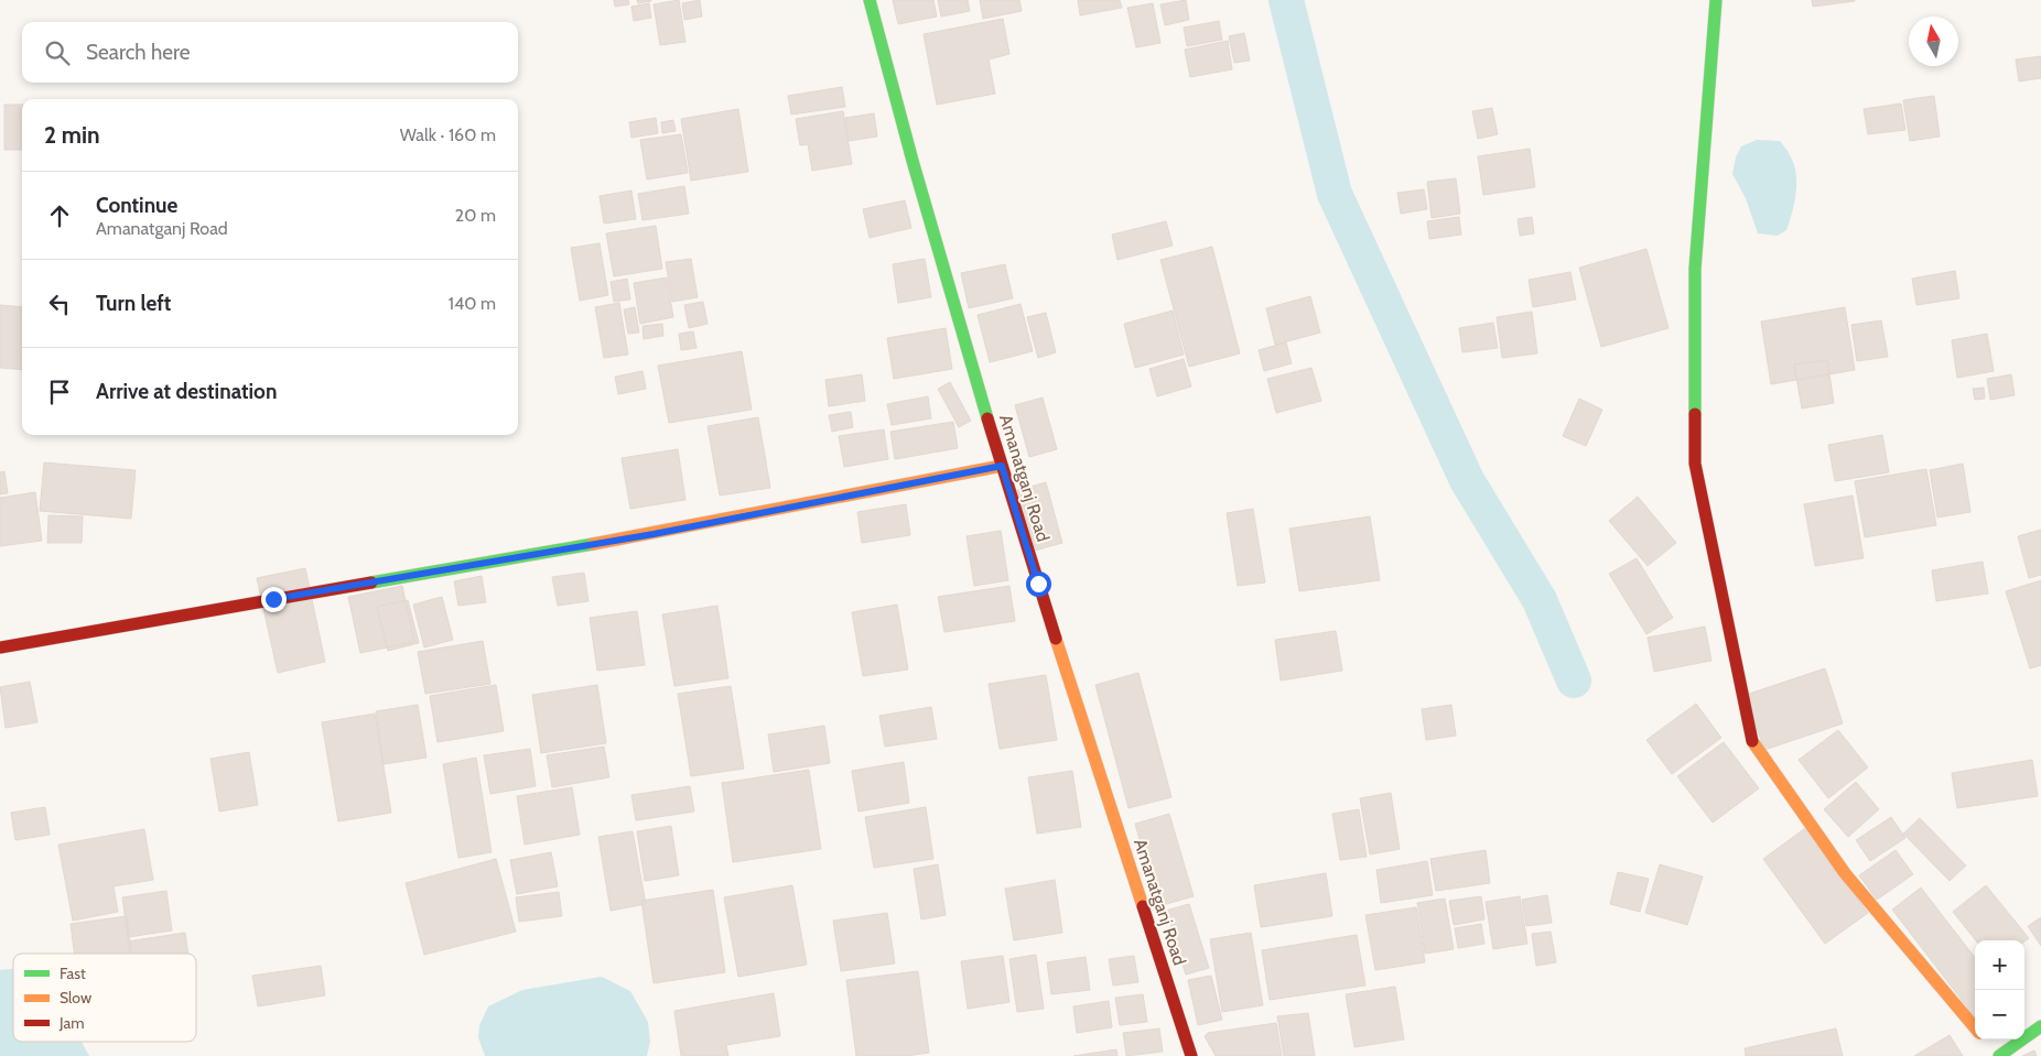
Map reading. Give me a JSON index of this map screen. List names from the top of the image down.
{
  "streets": {
    "street": ["Amanatganj Road"]
  },
  "legend": ["Fast", "Slow", "Jam"],
  "north": "top",
  "page": {
    "search": "Search here",
    "heading": ["2 min", "Walk · 160 m"],
    "list": [
      ["Continue", "Amanatganj Road", "20 m"],
      ["Turn left", "140 m"],
      "Arrive at destination"
    ],
    "map_buttons": ["+", "−"]
  }
}
